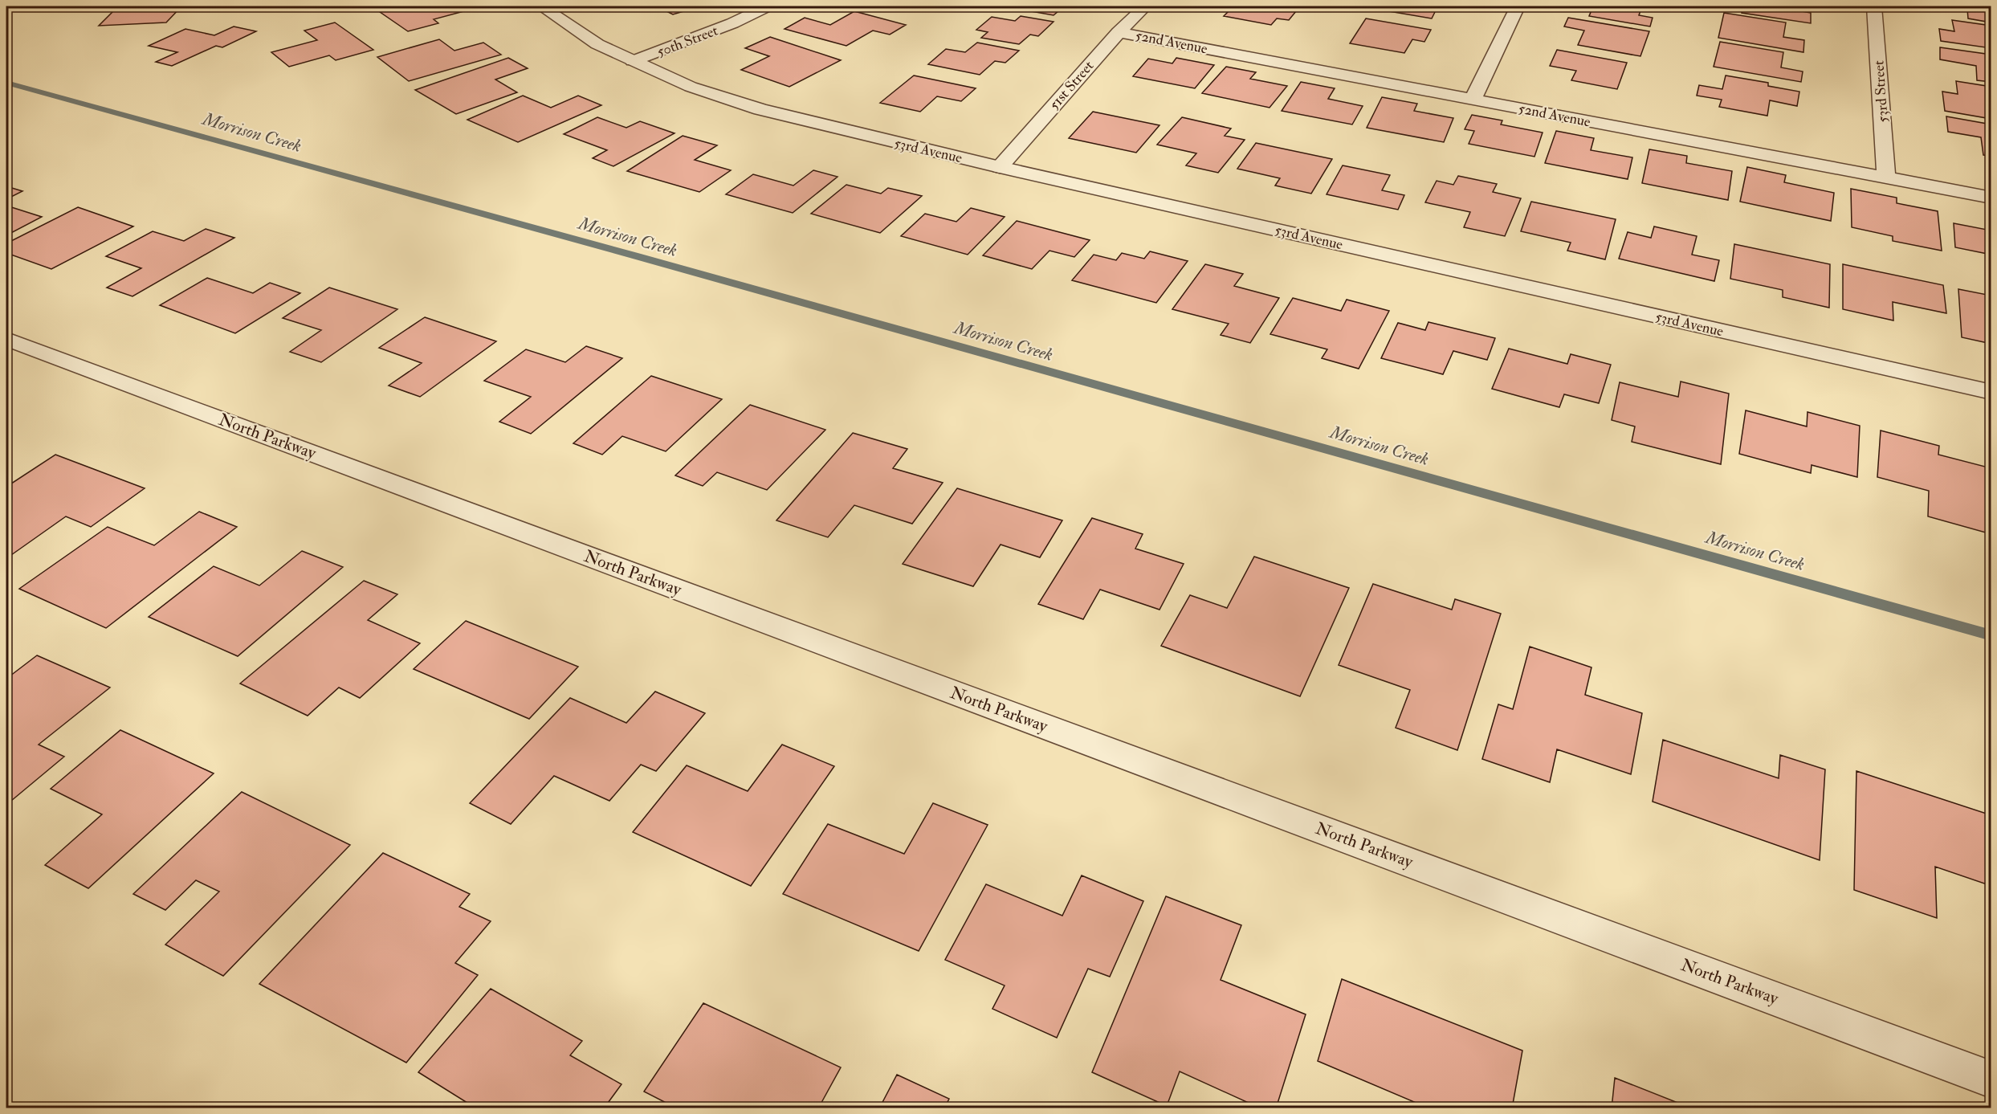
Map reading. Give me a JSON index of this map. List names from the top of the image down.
{
  "streets": {
    "street": [
      "50th Street",
      "52nd Avenue",
      "51st Street",
      "53rd Street",
      "53rd Avenue",
      "North Parkway"
    ]
  },
  "crossings": [
    ["50th Street", "53rd Avenue"],
    ["52nd Avenue", "51st Street"],
    ["52nd Avenue", "53rd Street"],
    ["51st Street", "53rd Avenue"]
  ],
  "water": ["Morrison Creek"]
}
